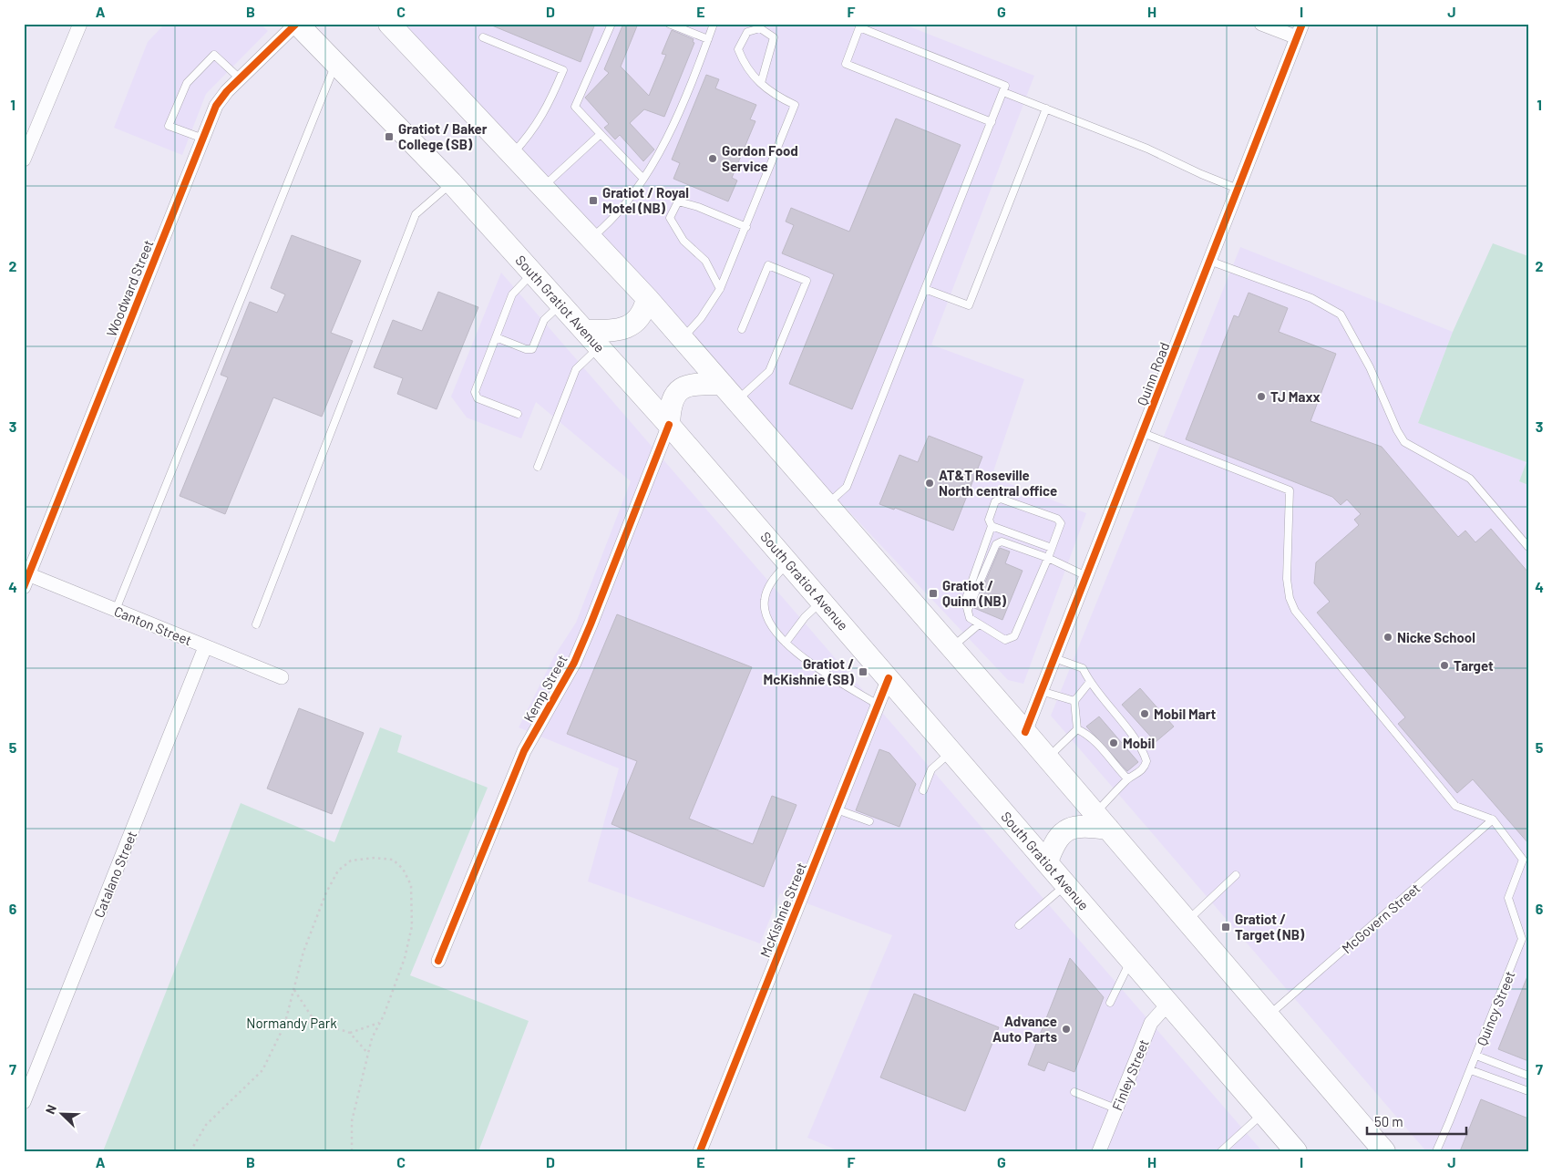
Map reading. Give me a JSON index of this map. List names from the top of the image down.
{
  "streets": {
    "main road": ["South Gratiot Avenue"],
    "street": [
      "Woodward Street",
      "Quinn Road",
      "Canton Street",
      "Kemp Street",
      "Catalano Street",
      "McKishnie Street",
      "Finley Street"
    ],
    "lane": ["McGovern Street", "Quincy Street"]
  },
  "crossings": [
    ["Woodward Street", "South Gratiot Avenue"],
    ["Woodward Street", "Canton Street"],
    ["South Gratiot Avenue", "Kemp Street"],
    ["South Gratiot Avenue", "McKishnie Street"],
    ["South Gratiot Avenue", "Finley Street"],
    ["Canton Street", "Catalano Street"],
    ["McGovern Street", "Quincy Street"]
  ],
  "parks": ["Normandy Park"],
  "places": {
    "transit": [
      "Gratiot / Baker College (SB)",
      "Gratiot / Royal Motel (NB)",
      "Gratiot / Quinn (NB)",
      "Gratiot / McKishnie (SB)",
      "Gratiot / Target (NB)"
    ],
    "other": [
      "Gordon Food Service",
      "TJ Maxx",
      "AT&T Roseville North central office",
      "Nicke School",
      "Target",
      "Mobil Mart",
      "Mobil",
      "Advance Auto Parts"
    ]
  },
  "scale_bar": "50 m",
  "north": "top left",
  "grid": {
    "columns": [
      "A",
      "B",
      "C",
      "D",
      "E",
      "F",
      "G",
      "H",
      "I",
      "J"
    ],
    "rows": [
      "1",
      "2",
      "3",
      "4",
      "5",
      "6",
      "7"
    ]
  }
}
